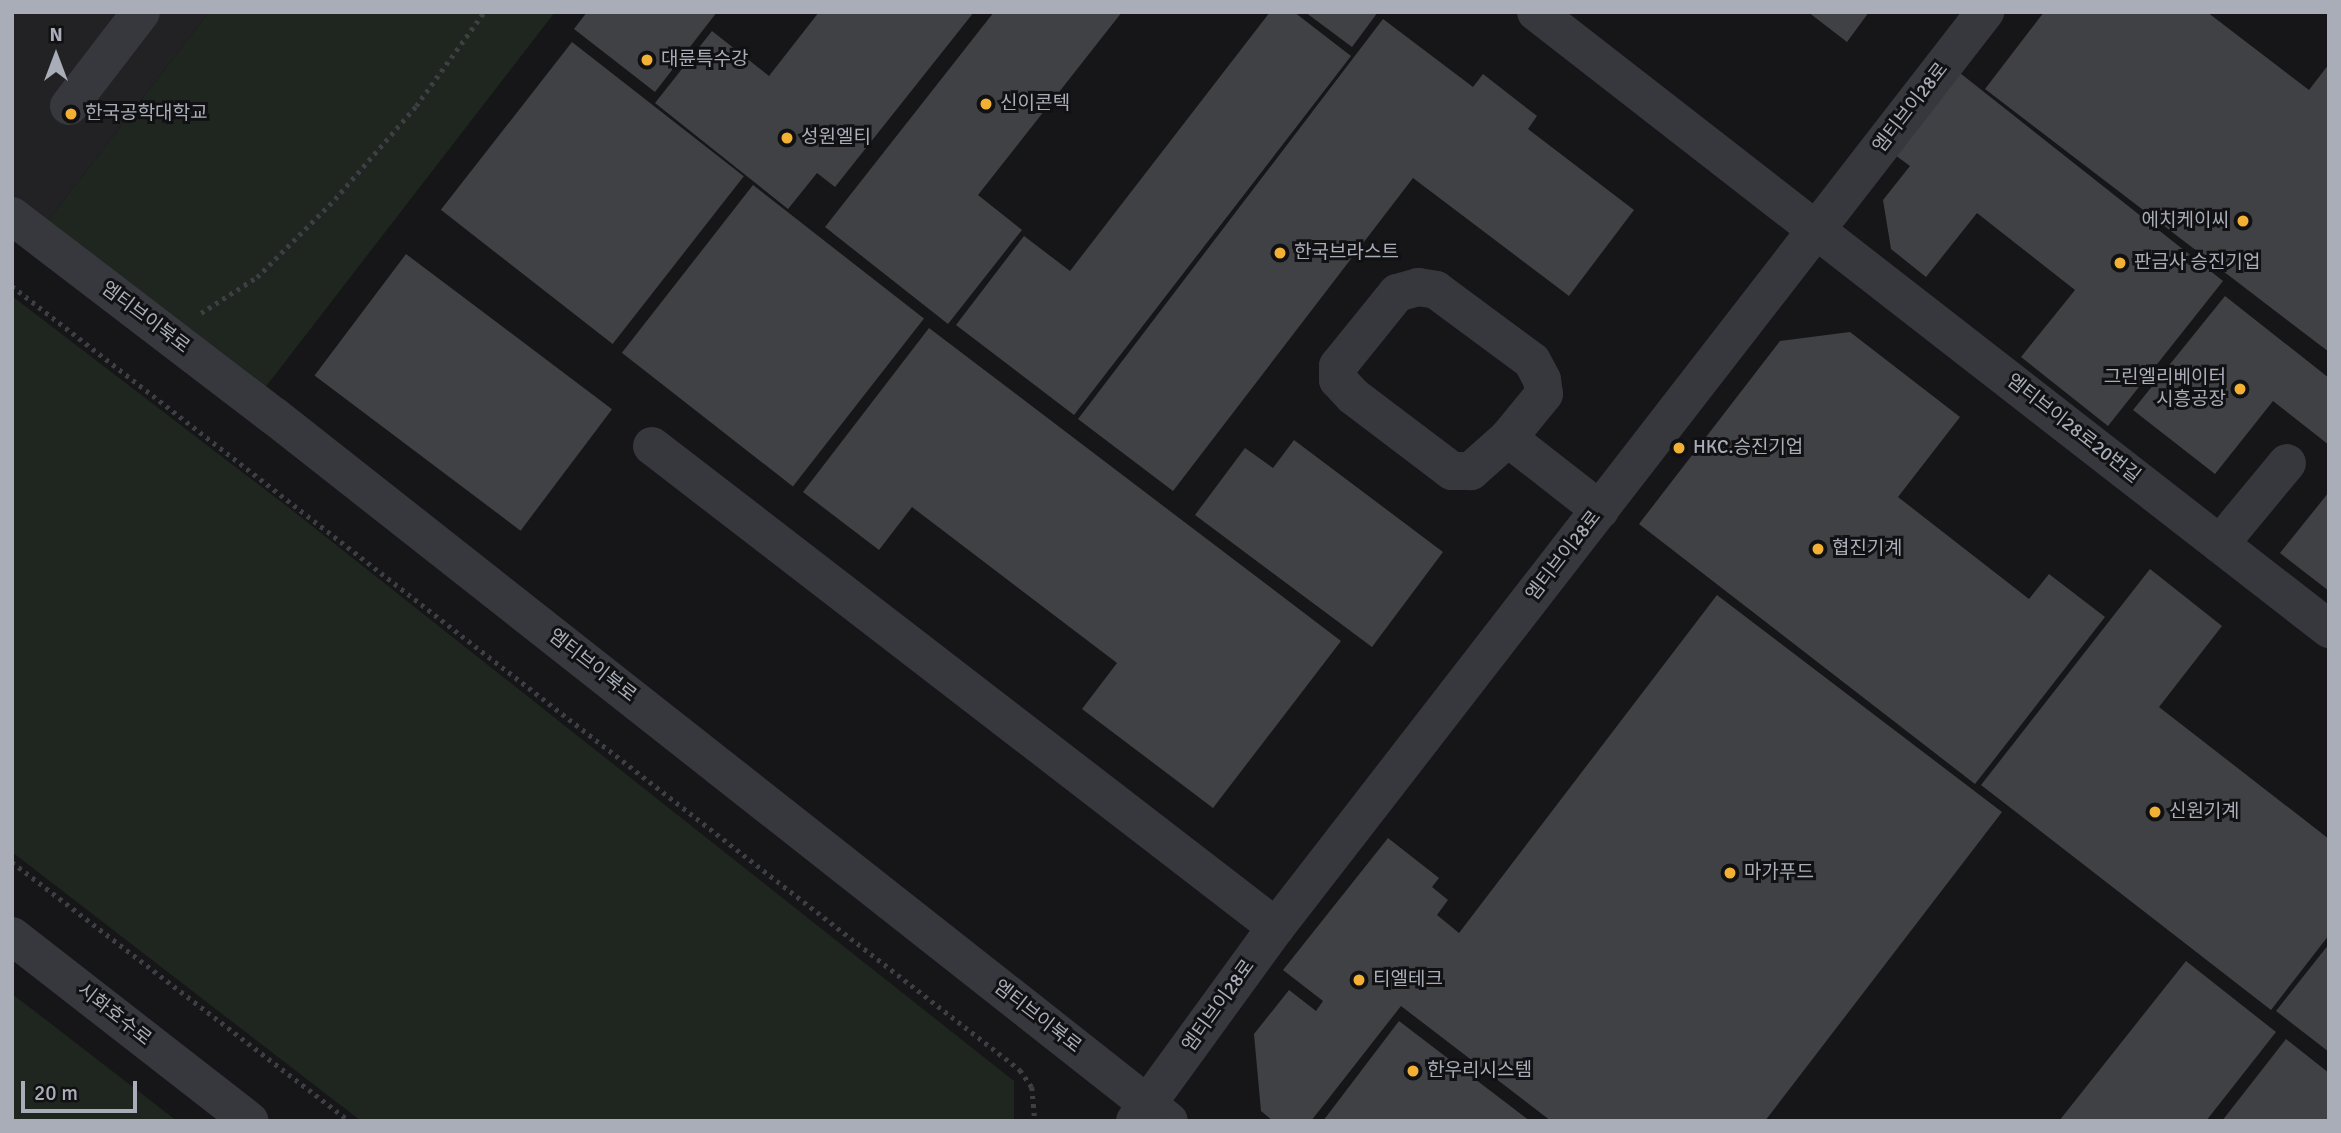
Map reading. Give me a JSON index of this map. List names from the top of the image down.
{
  "streets": {
    "street": [
      "엠티브이28로",
      "엠티브이북로",
      "엠티브이28로20번길",
      "시화호수로"
    ]
  },
  "crossings": [
    ["엠티브이28로", "엠티브이북로"],
    ["엠티브이28로", "엠티브이28로20번길"]
  ],
  "places": [
    "대륜특수강",
    "신이콘텍",
    "한국공학대학교",
    "성원엘티",
    "에치케이씨",
    "한국브라스트",
    "판금사 승진기업",
    "그린엘리베이터 시흥공장",
    "HKC.승진기업",
    "협진기계",
    "신원기계",
    "마가푸드",
    "티엘테크",
    "한우리시스템"
  ],
  "scale_bar": "20 m",
  "north": "top"
}
